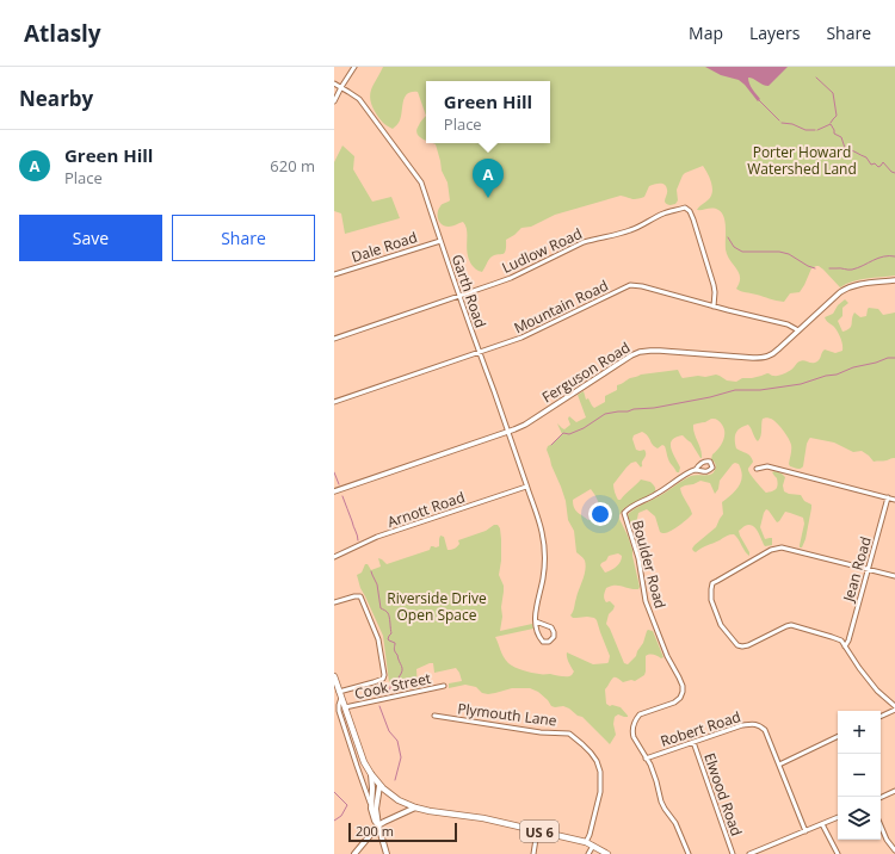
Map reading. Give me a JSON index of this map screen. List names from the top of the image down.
{
  "streets": {
    "main road": ["US 6"],
    "street": [
      "Dale Road",
      "Ludlow Road",
      "Garth Road",
      "Mountain Road",
      "Ferguson Road",
      "Arnott Road",
      "Boulder Road",
      "Jean Road",
      "Cook Street",
      "Plymouth Lane",
      "Robert Road",
      "Elwood Road"
    ]
  },
  "crossings": [
    ["Dale Road", "Garth Road"],
    ["Ludlow Road", "Garth Road"],
    ["Ludlow Road", "Mountain Road"],
    ["Garth Road", "Mountain Road"],
    ["Garth Road", "Ferguson Road"],
    ["Garth Road", "Arnott Road"],
    ["Mountain Road", "Ferguson Road"],
    ["Boulder Road", "Robert Road"],
    ["Cook Street", "US 6"],
    ["Plymouth Lane", "US 6"],
    ["Robert Road", "Elwood Road"]
  ],
  "parks": ["Porter Howard Watershed Land", "Riverside Drive Open Space"],
  "scale_bar": "200 m",
  "page": {
    "header": "Atlasly",
    "nav": ["Map", "Layers", "Share"],
    "heading": "Nearby",
    "popup": ["Green Hill", "Place"],
    "list": [
      {
        "mark": "A",
        "name": "Green Hill",
        "note": "Place",
        "value": "620 m"
      }
    ],
    "pins": "A",
    "buttons": ["Save", "Share"],
    "map_buttons": ["+", "−"],
    "scale": "200 m"
  }
}
